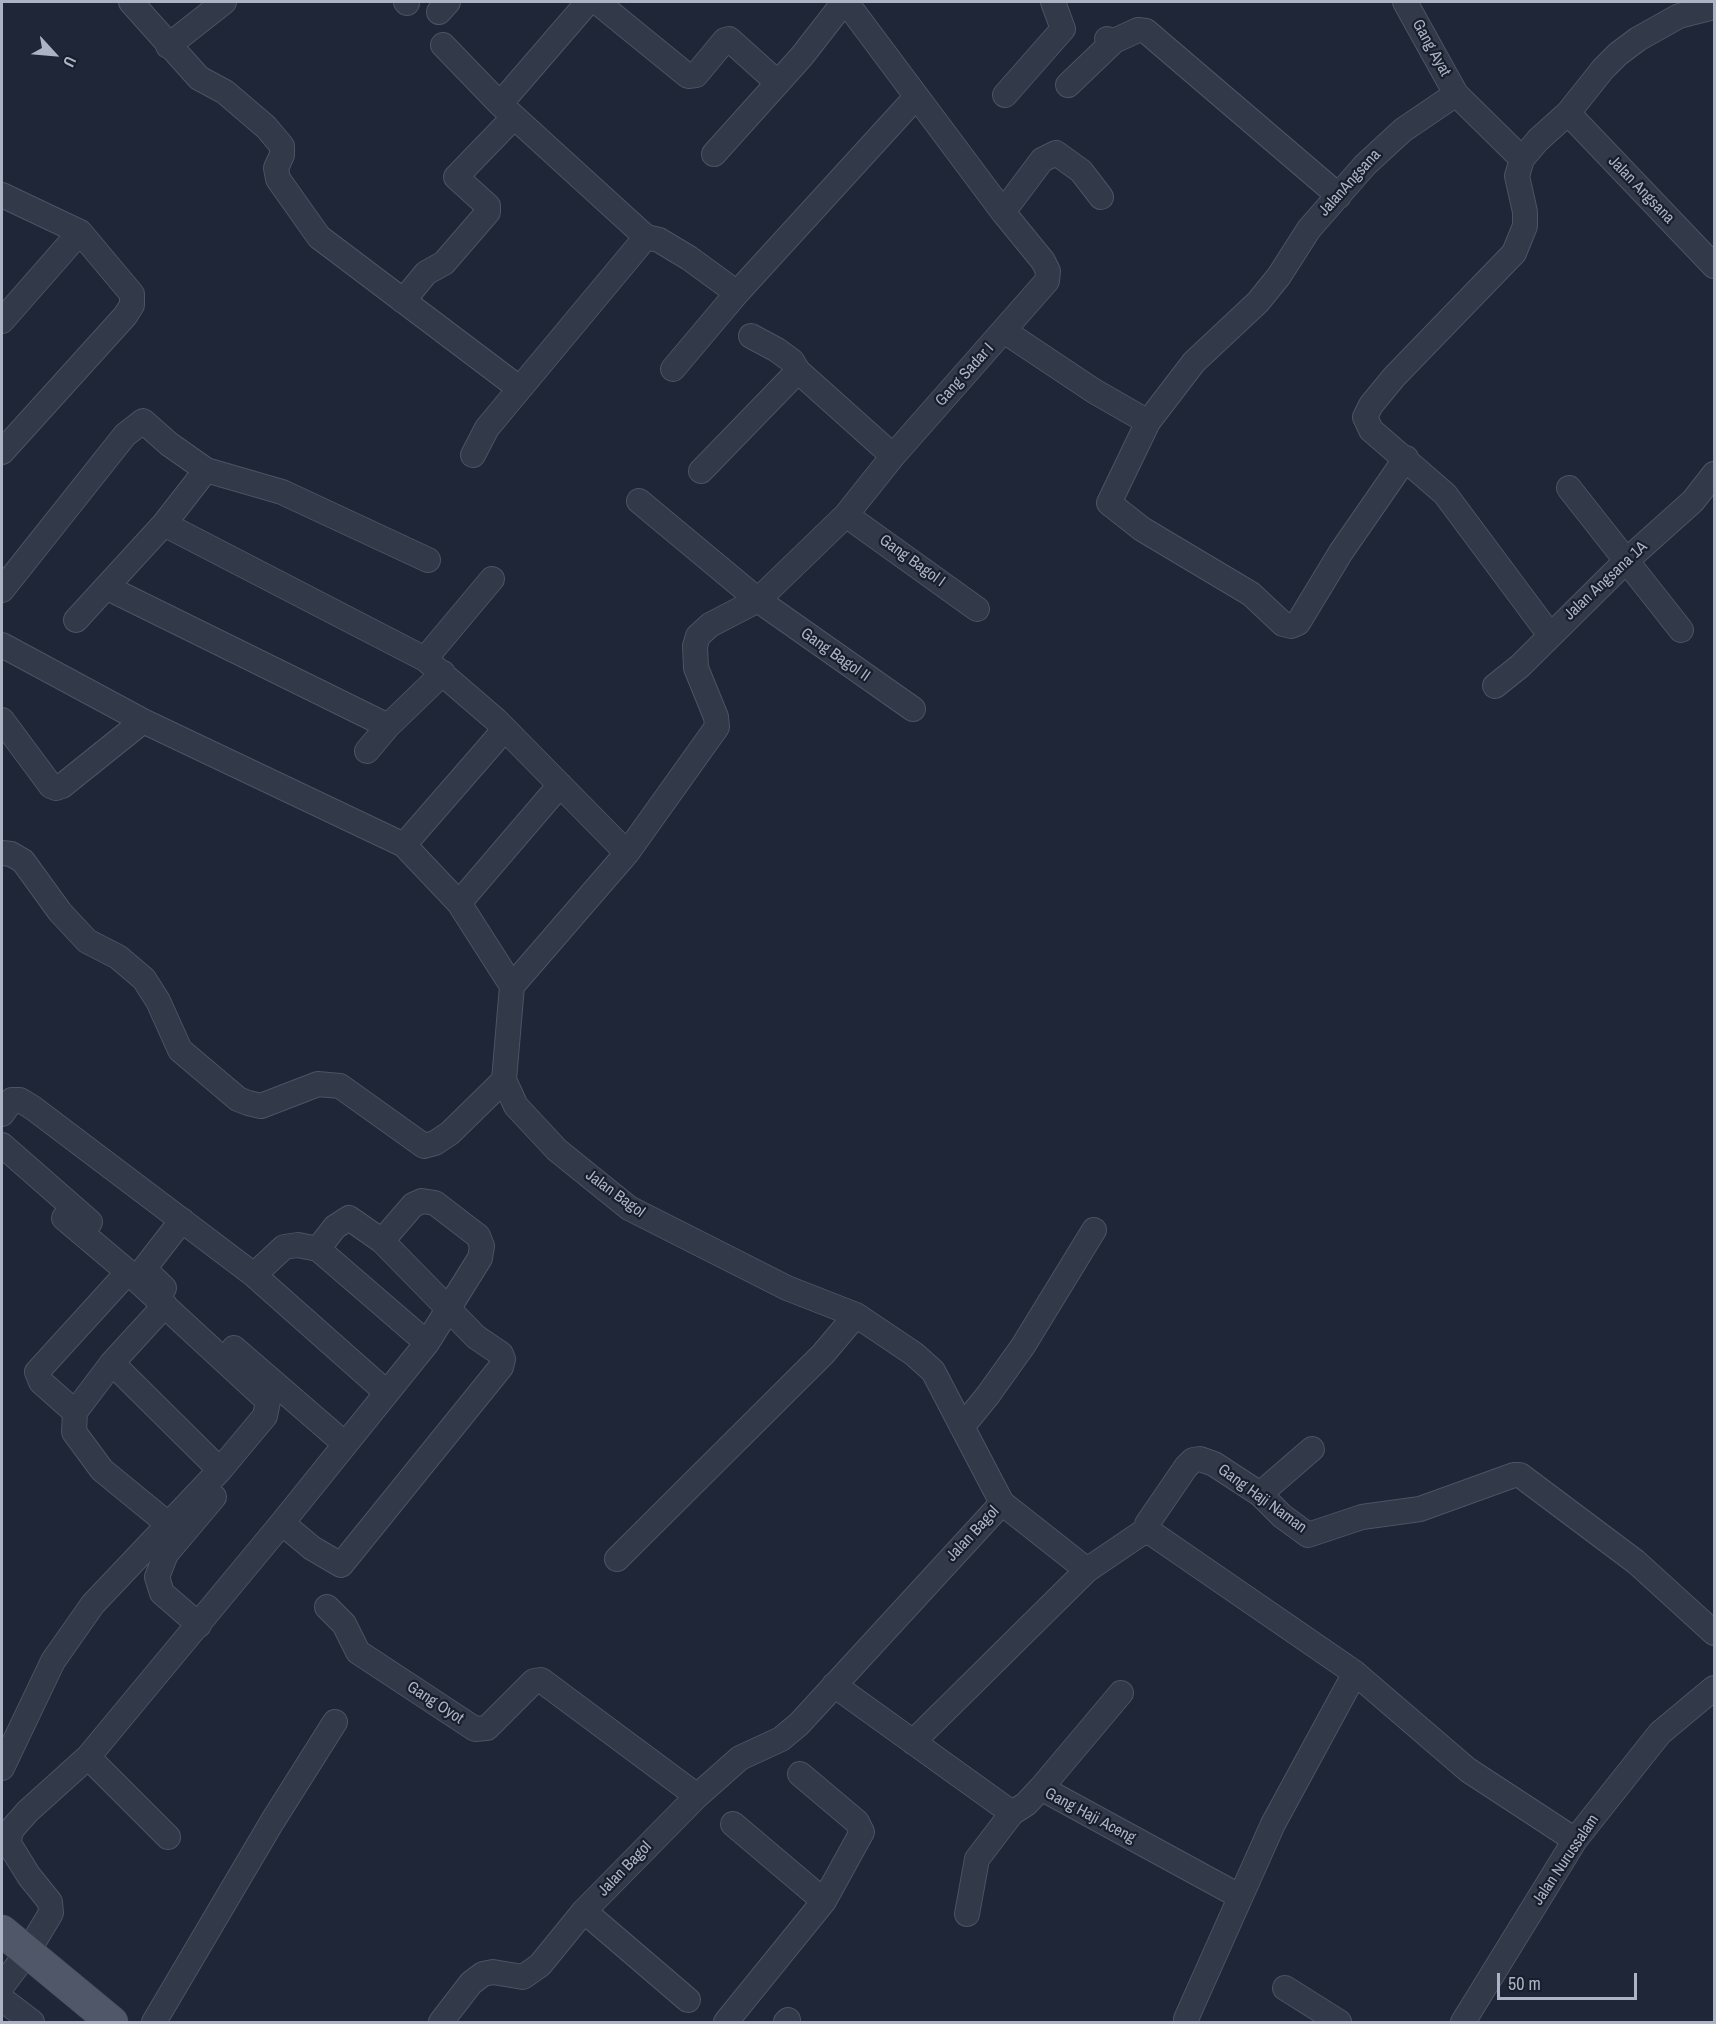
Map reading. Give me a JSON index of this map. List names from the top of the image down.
{
  "streets": {
    "street": [
      "Gang Ayat",
      "JalanAngsana",
      "Jalan Angsana",
      "Gang Sadar I",
      "Gang Bagol I",
      "Jalan Angsana 1A",
      "Gang Bagol II",
      "Jalan Bagol",
      "Gang Haji Naman",
      "Gang Oyot",
      "Gang Haji Aceng",
      "Jalan Nurussalam"
    ]
  },
  "crossings": [
    ["Gang Ayat", "JalanAngsana"],
    ["Gang Sadar I", "Gang Bagol I"],
    ["Gang Sadar I", "Gang Bagol II"],
    ["Jalan Bagol", "Gang Oyot"]
  ],
  "scale_bar": "50 m",
  "north": "bottom right"
}
